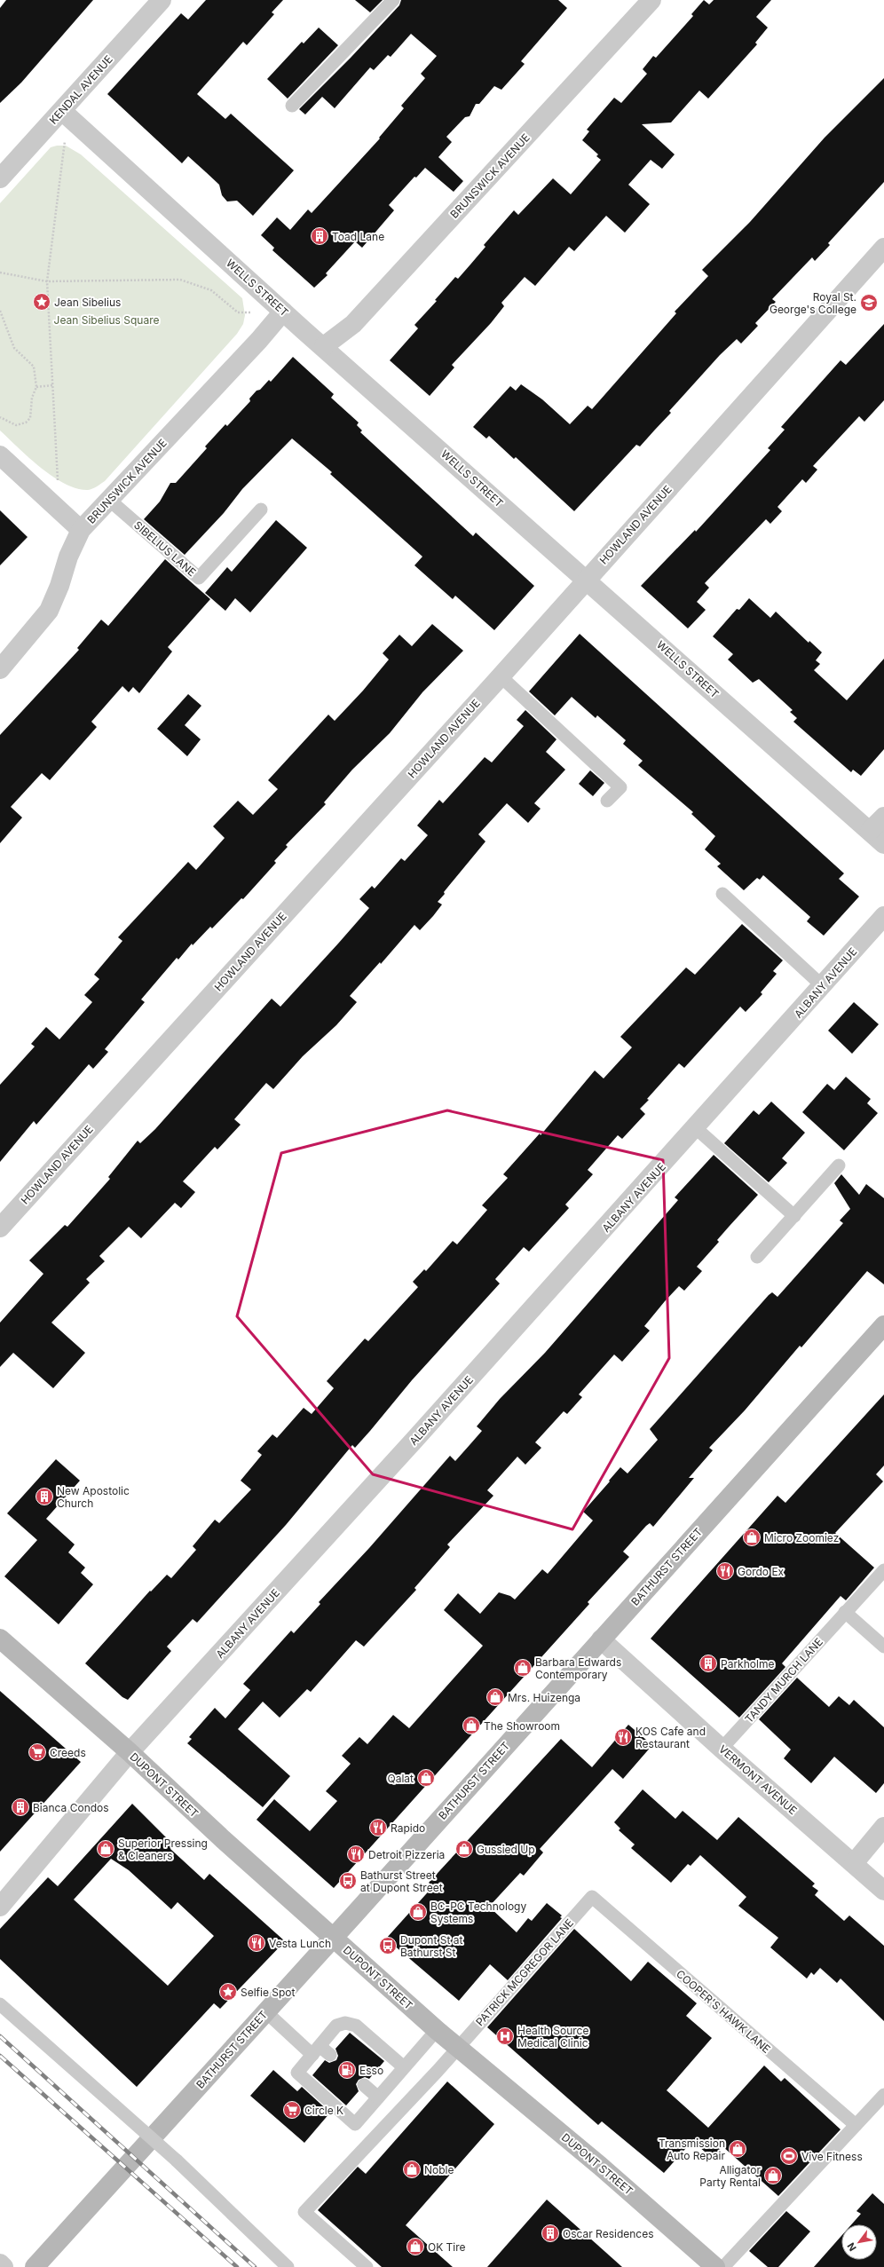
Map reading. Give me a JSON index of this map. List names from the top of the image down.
{
  "streets": {
    "main road": ["BATHURST STREET", "DUPONT STREET"],
    "street": [
      "KENDAL AVENUE",
      "BRUNSWICK AVENUE",
      "WELLS STREET",
      "HOWLAND AVENUE",
      "ALBANY AVENUE",
      "VERMONT AVENUE"
    ],
    "lane": [
      "SIBELIUS LANE",
      "TANDY MURCH LANE",
      "PATRICK MCGREGOR LANE",
      "COOPER'S HAWK LANE"
    ]
  },
  "crossings": [
    ["KENDAL AVENUE", "WELLS STREET"],
    ["BRUNSWICK AVENUE", "WELLS STREET"],
    ["BRUNSWICK AVENUE", "SIBELIUS LANE"],
    ["WELLS STREET", "HOWLAND AVENUE"],
    ["ALBANY AVENUE", "DUPONT STREET"],
    ["BATHURST STREET", "VERMONT AVENUE"],
    ["BATHURST STREET", "DUPONT STREET"],
    ["TANDY MURCH LANE", "VERMONT AVENUE"],
    ["DUPONT STREET", "PATRICK MCGREGOR LANE"],
    ["PATRICK MCGREGOR LANE", "COOPER'S HAWK LANE"]
  ],
  "parks": ["Jean Sibelius Square"],
  "places": {
    "building": [
      "Toad Lane",
      "New Apostolic Church",
      "Parkholme",
      "Bianca Condos",
      "Oscar Residences"
    ],
    "place": ["Jean Sibelius", "Selfie Spot"],
    "school or university": ["Royal St. George's College"],
    "shop": [
      "Micro Zoomiez",
      "Barbara Edwards Contemporary",
      "Mrs. Huizenga",
      "The Showroom",
      "Qalat",
      "Superior Pressing & Cleaners",
      "Gussied Up",
      "BC-PC Technology Systems",
      "Transmission Auto Repair",
      "Noble",
      "Alligator Party Rental",
      "OK Tire"
    ],
    "restaurant": [
      "Gordo Ex",
      "KOS Cafe and Restaurant",
      "Rapido",
      "Detroit Pizzeria",
      "Vesta Lunch"
    ],
    "supermarket": ["Creeds", "Circle K"],
    "bus stop": ["Bathurst Street at Dupont Street", "Dupont St at Bathurst St"],
    "hospital": ["Health Source Medical Clinic"],
    "fuel station": ["Esso"],
    "sports": ["Vive Fitness"]
  },
  "north": "bottom left"
}
